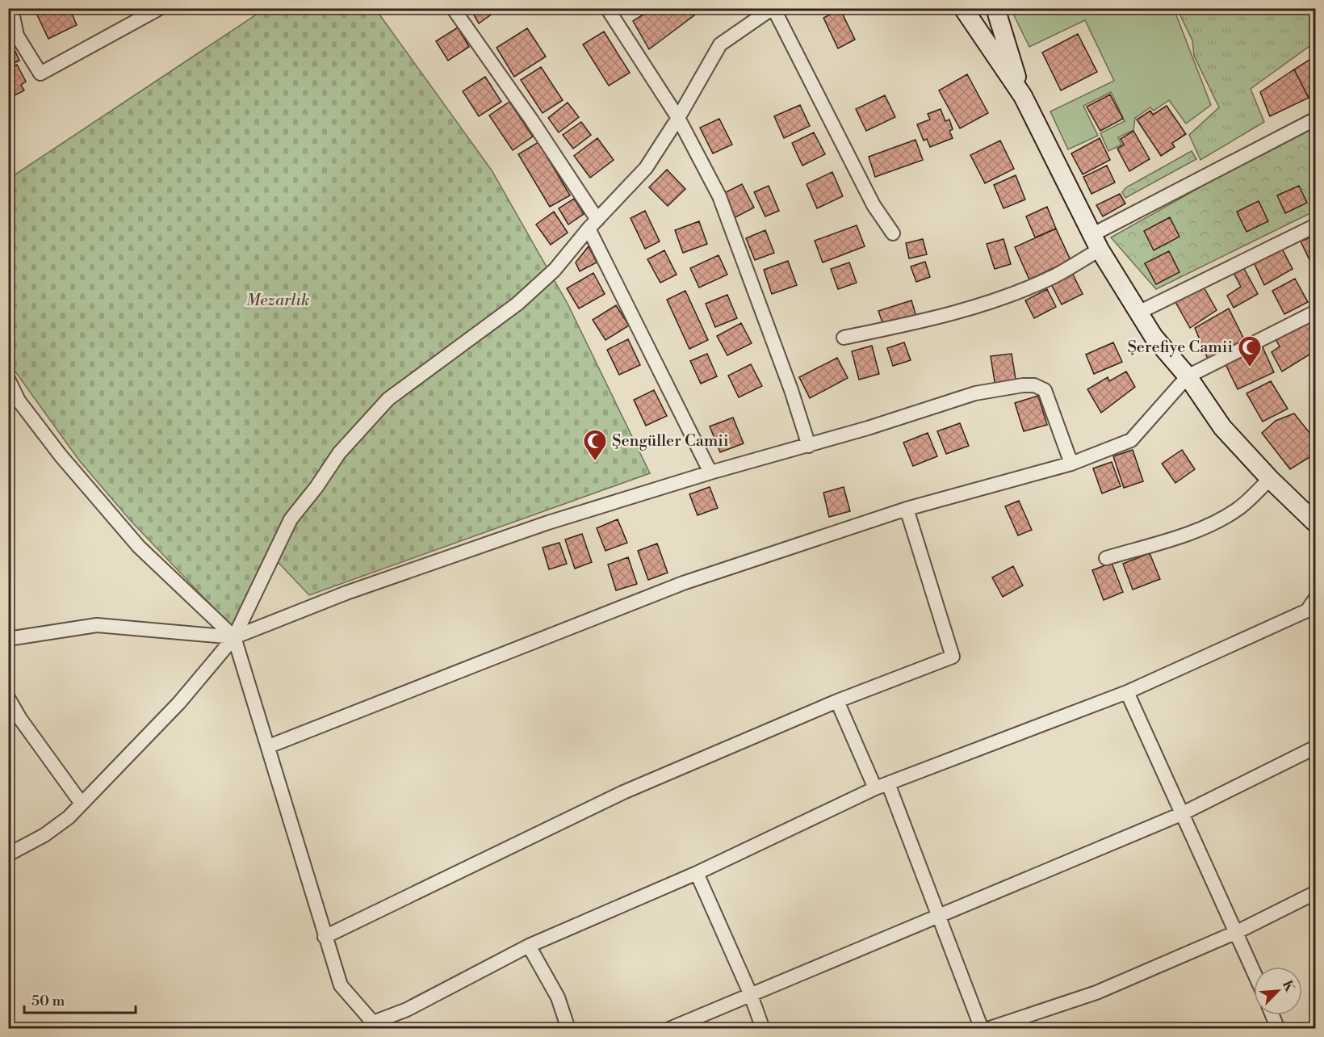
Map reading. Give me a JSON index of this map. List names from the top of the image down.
{
  "parks": ["Mezarlık"],
  "places": {
    "mosque": ["Şerefiye Camii", "Şengüller Camii"]
  },
  "scale_bar": "50 m",
  "north": "top right"
}
